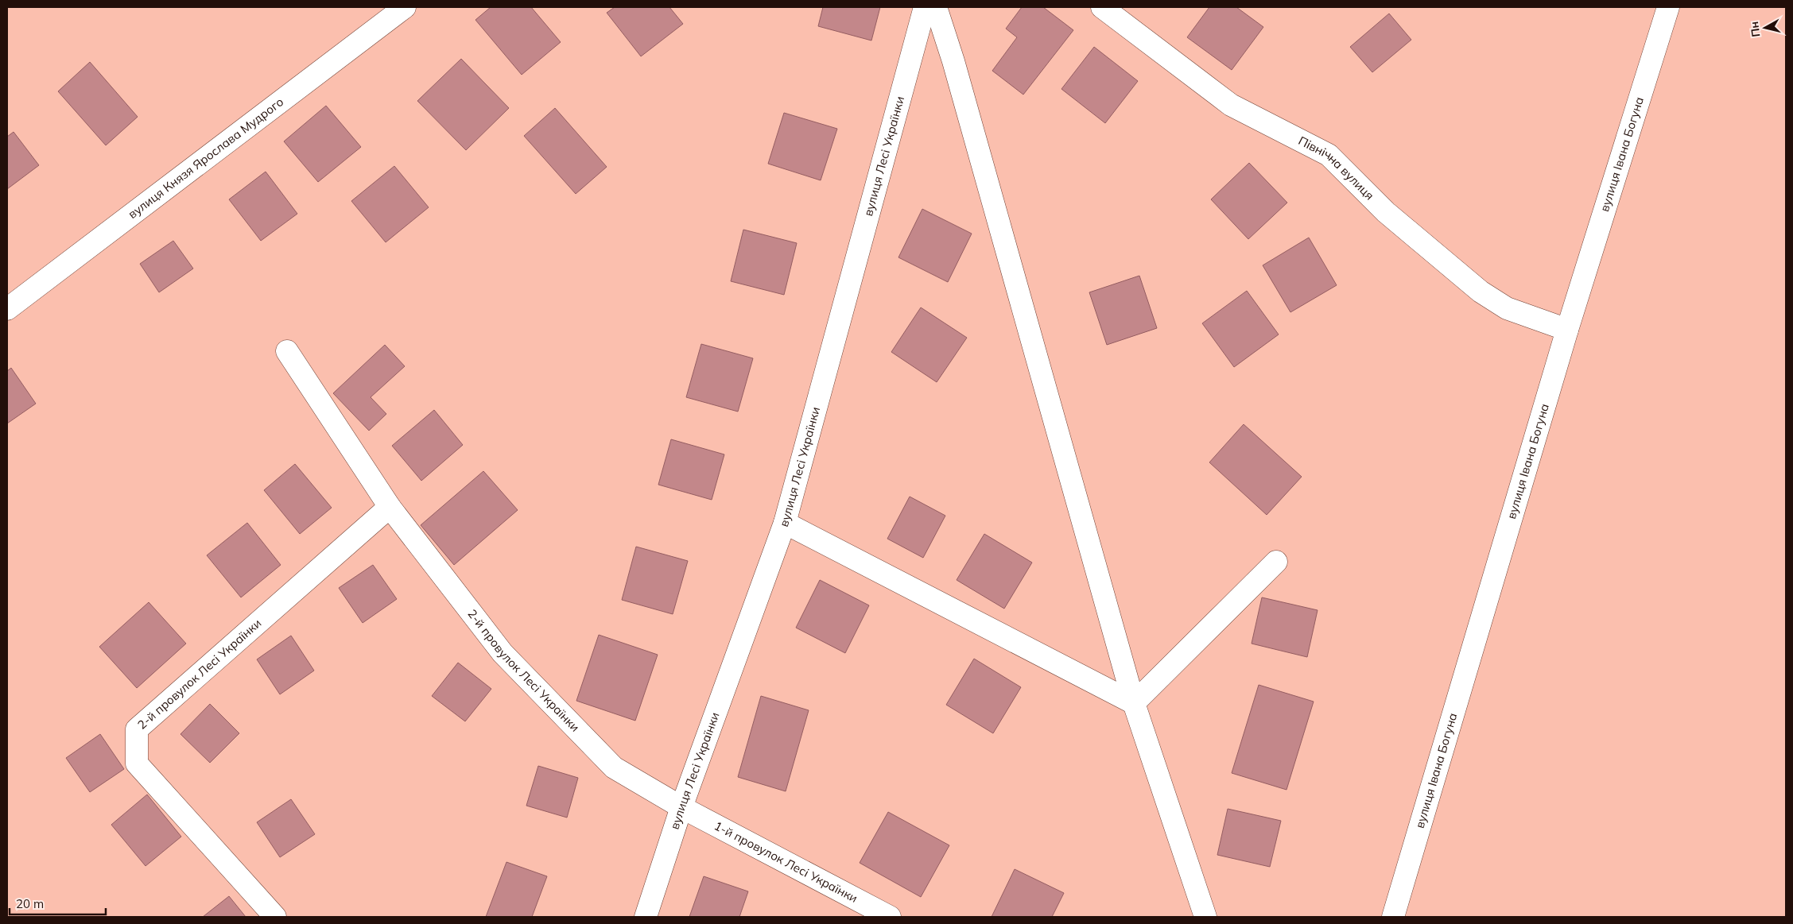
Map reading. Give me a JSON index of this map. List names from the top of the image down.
{
  "streets": {
    "street": [
      "вулиця Івана Богуна",
      "вулиця Лесі Українки",
      "вулиця Князя Ярослава Мудрого",
      "Північна вулиця",
      "2-й провулок Лесі Українки",
      "1-й провулок Лесі Українки"
    ]
  },
  "crossings": [
    ["вулиця Івана Богуна", "Північна вулиця"],
    ["вулиця Лесі Українки", "2-й провулок Лесі Українки"],
    ["вулиця Лесі Українки", "1-й провулок Лесі Українки"],
    ["2-й провулок Лесі Українки", "1-й провулок Лесі Українки"]
  ],
  "scale_bar": "20 m",
  "north": "left"
}
